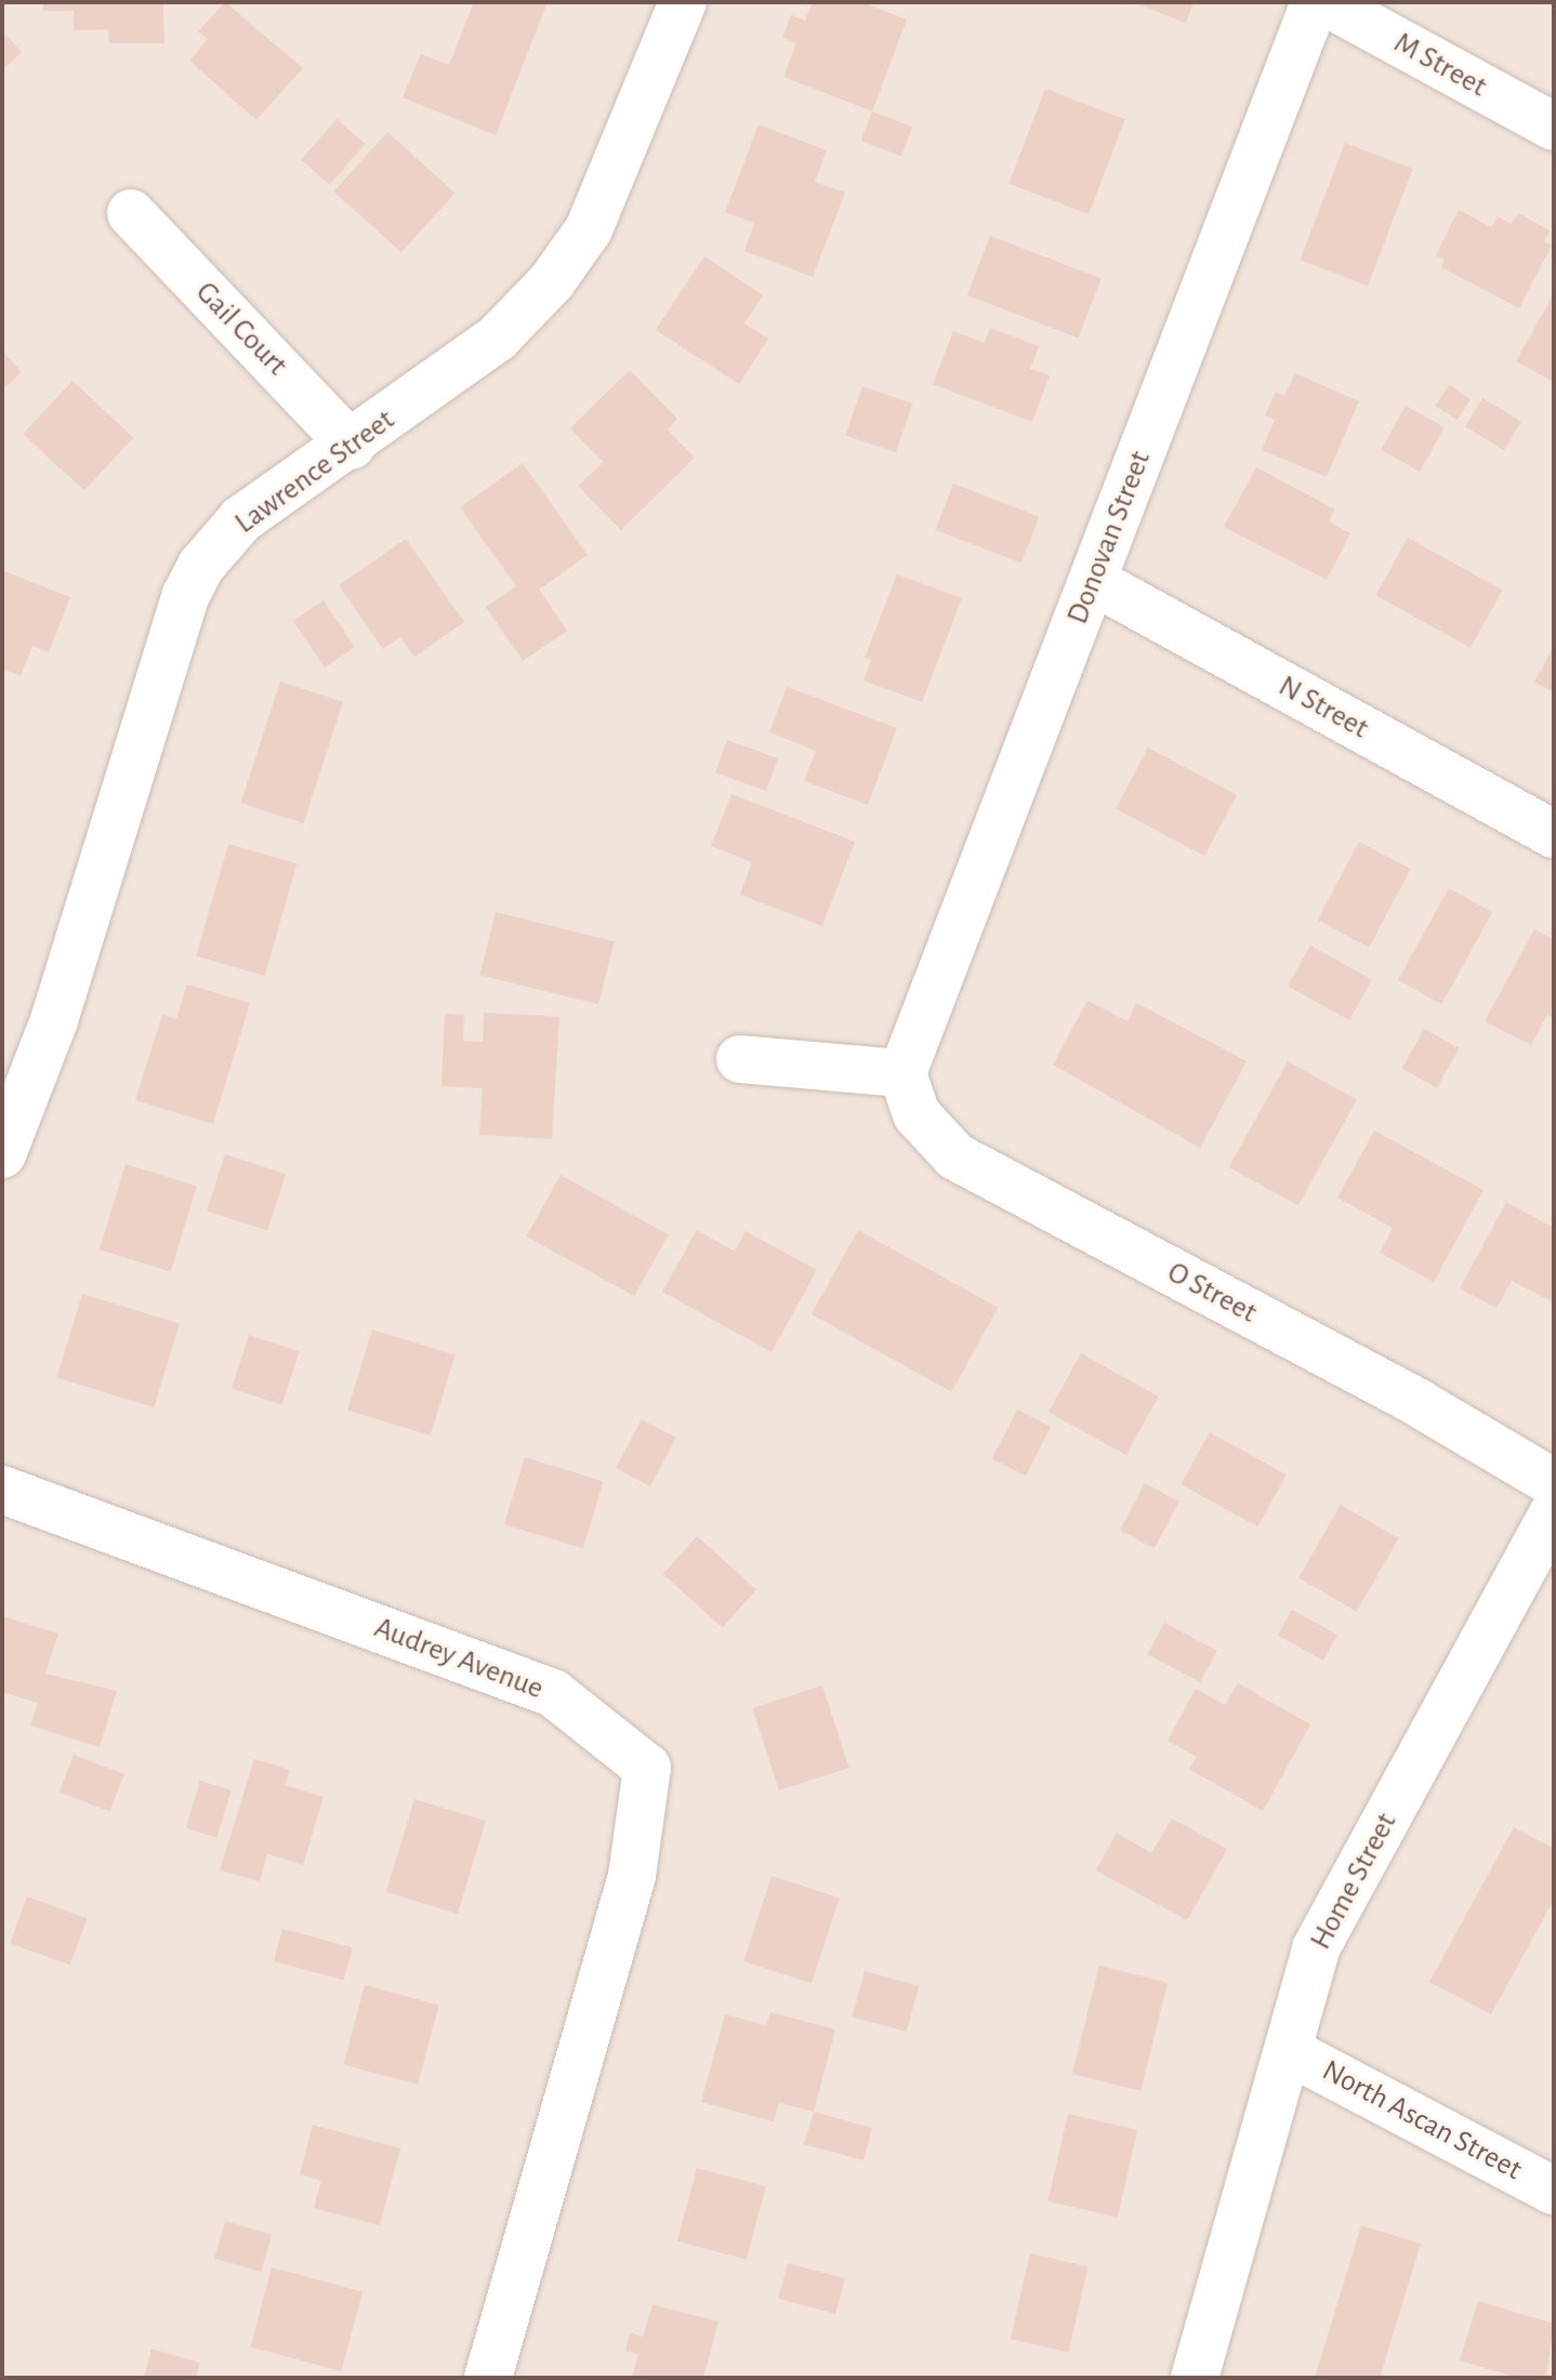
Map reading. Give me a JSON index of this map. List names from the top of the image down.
{
  "streets": {
    "street": [
      "M Street",
      "Gail Court",
      "Lawrence Street",
      "Donovan Street",
      "N Street",
      "O Street",
      "Audrey Avenue",
      "Home Street",
      "North Ascan Street"
    ]
  },
  "crossings": [
    ["Gail Court", "Lawrence Street"],
    ["Donovan Street", "N Street"],
    ["Donovan Street", "O Street"],
    ["Home Street", "North Ascan Street"]
  ]
}
